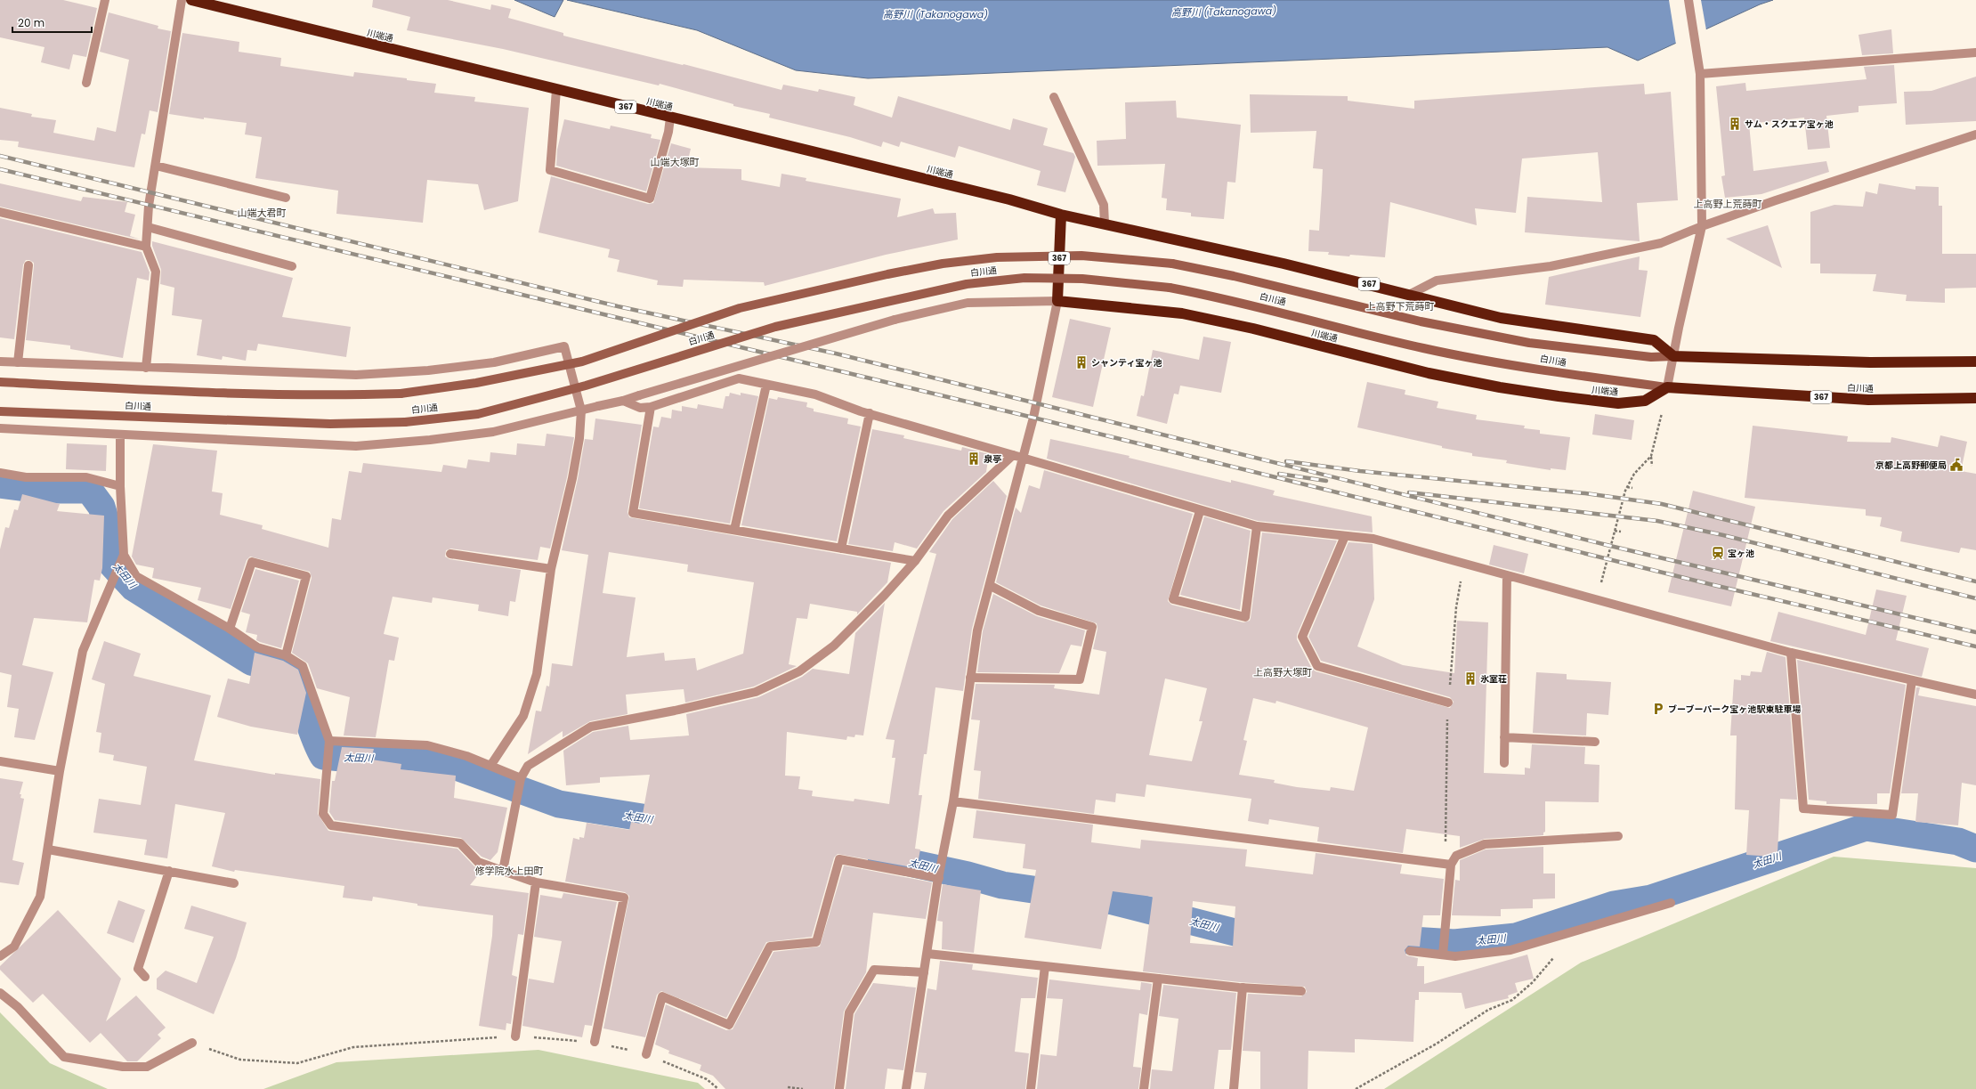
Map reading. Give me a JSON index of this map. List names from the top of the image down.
{
  "streets": {
    "highway": ["川端通", "367", "白川通"]
  },
  "crossings": [
    ["川端通", "367"],
    ["川端通", "白川通"]
  ],
  "districts": [
    "山端大塚町",
    "上高野上荒蒔町",
    "山端大君町",
    "上高野下荒蒔町",
    "上高野大塚町",
    "修学院水上田町"
  ],
  "water": ["高野川 (Takanogawa)", "太田川"],
  "places": {
    "building": [
      "サム・スクエア宝ヶ池",
      "シャンティ宝ヶ池",
      "泉亭",
      "氷室荘"
    ],
    "public building": ["京都上高野郵便局"],
    "station": ["宝ヶ池"],
    "parking": ["ブーブーパーク宝ヶ池駅東駐車場"]
  },
  "scale_bar": "20 m"
}
